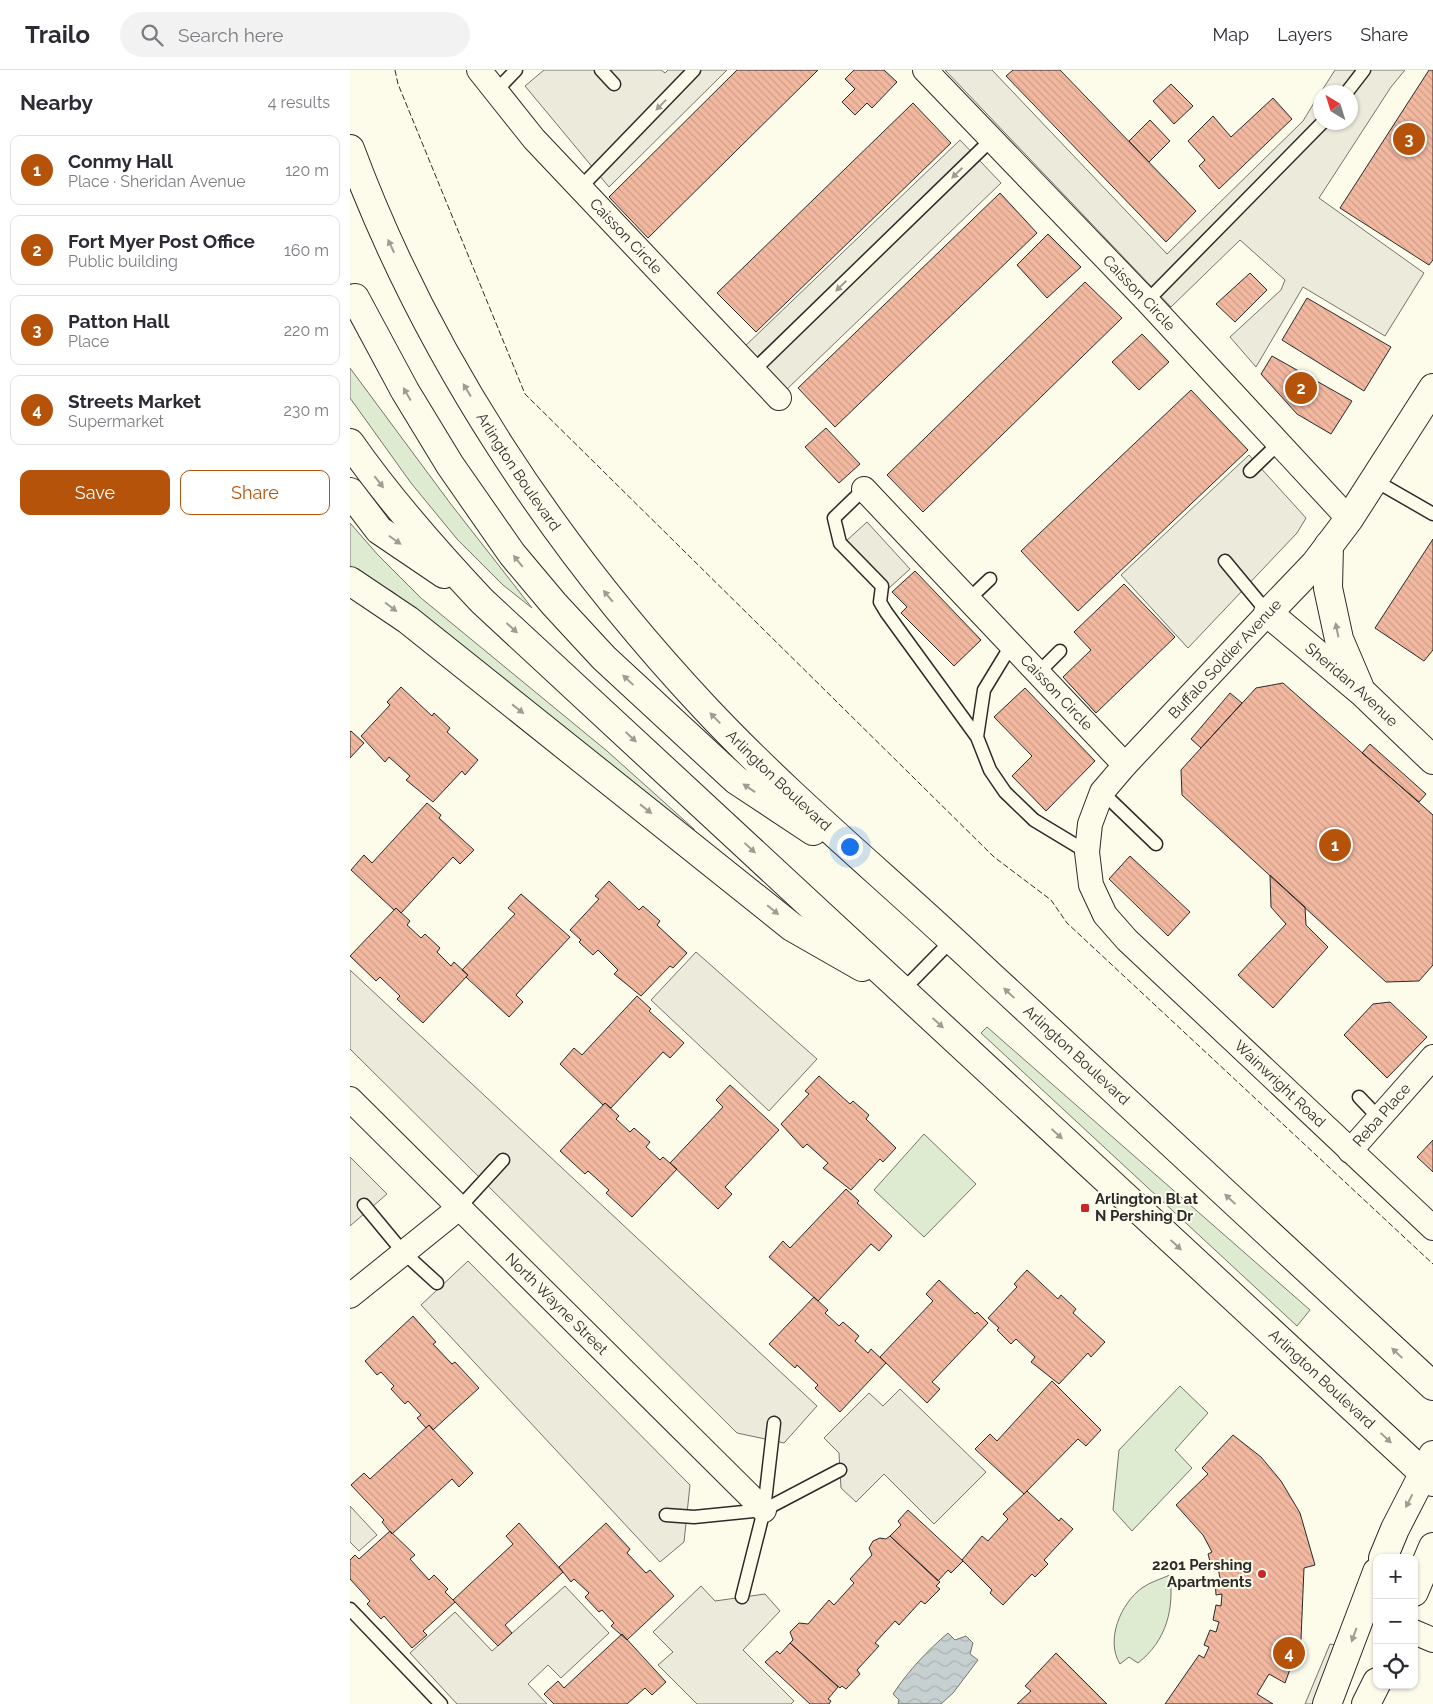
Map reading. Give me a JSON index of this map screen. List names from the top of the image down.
{
  "streets": {
    "main road": ["Arlington Boulevard", "Buffalo Soldier Avenue", "Sheridan Avenue"],
    "street": [
      "Caisson Circle",
      "Wainwright Road",
      "Reba Place",
      "North Wayne Street"
    ]
  },
  "crossings": [
    ["Caisson Circle", "Buffalo Soldier Avenue"],
    ["Buffalo Soldier Avenue", "Sheridan Avenue"],
    ["Buffalo Soldier Avenue", "Wainwright Road"],
    ["Wainwright Road", "Reba Place"]
  ],
  "places": {
    "transit": ["Arlington Bl at N Pershing Dr"],
    "other": ["2201 Pershing Apartments"]
  },
  "north": "top left",
  "page": {
    "header": "Trailo",
    "search": "Search here",
    "nav": ["Map", "Layers", "Share"],
    "heading": ["Nearby", "4 results"],
    "pins": [
      "3",
      "2",
      "1",
      "4"
    ],
    "list": [
      {
        "mark": "1",
        "name": "Conmy Hall",
        "note": "Place · Sheridan Avenue",
        "value": "120 m"
      },
      {
        "mark": "2",
        "name": "Fort Myer Post Office",
        "note": "Public building",
        "value": "160 m"
      },
      {
        "mark": "3",
        "name": "Patton Hall",
        "note": "Place",
        "value": "220 m"
      },
      {
        "mark": "4",
        "name": "Streets Market",
        "note": "Supermarket",
        "value": "230 m"
      }
    ],
    "buttons": ["Save", "Share"],
    "map_buttons": ["+", "−"]
  }
}
